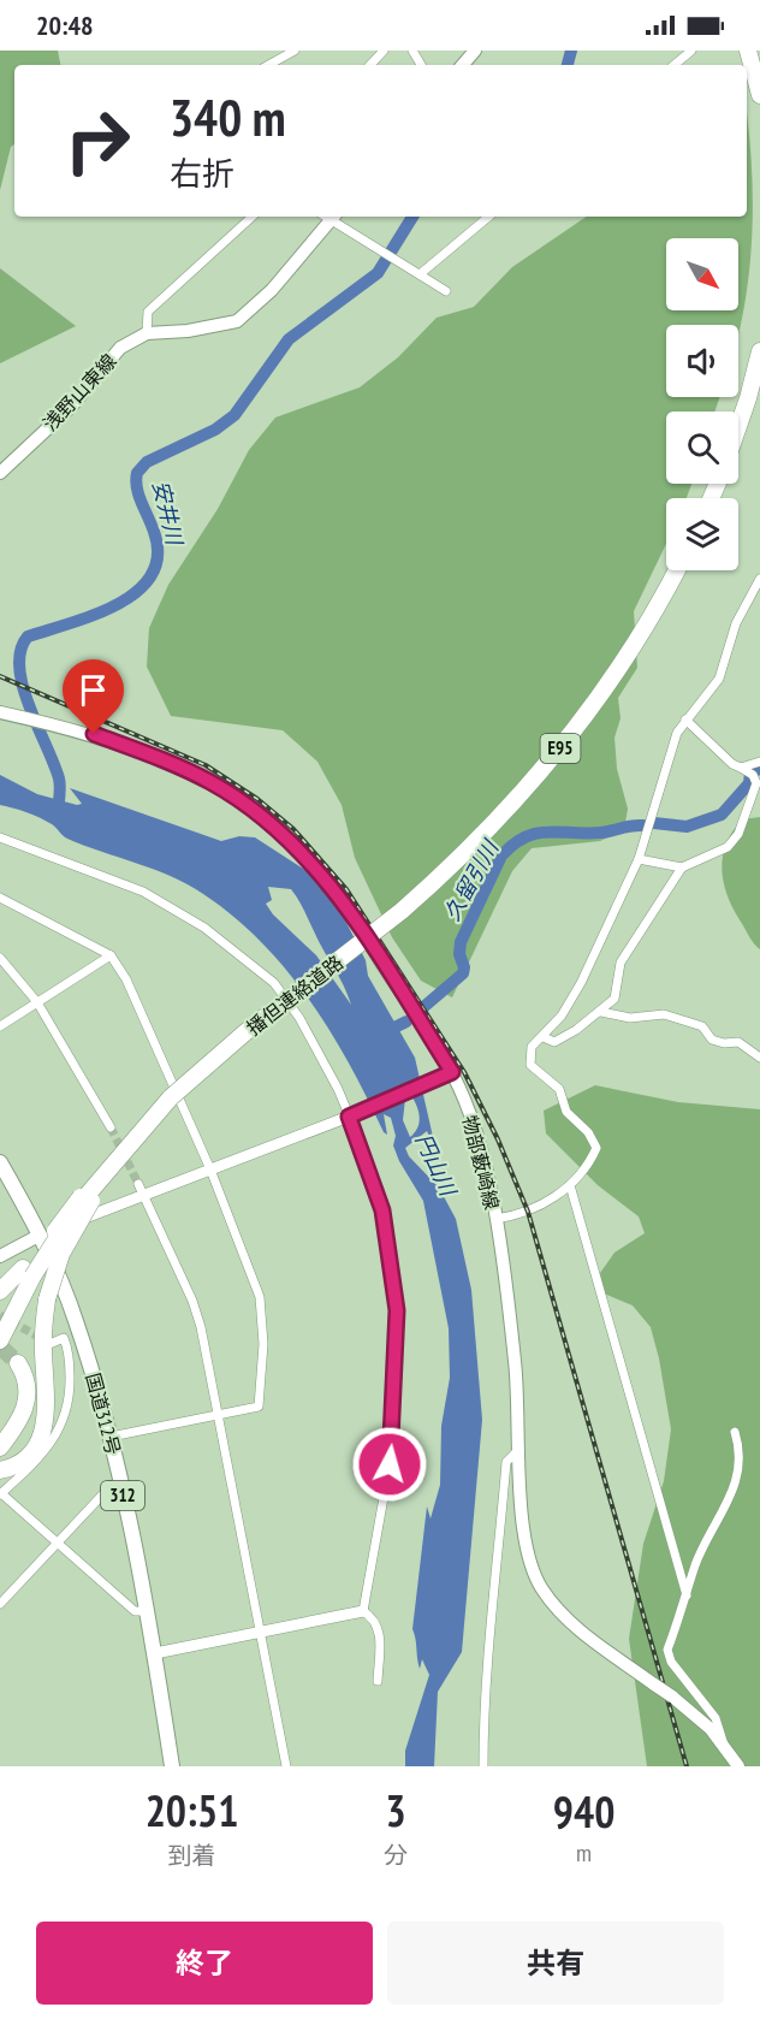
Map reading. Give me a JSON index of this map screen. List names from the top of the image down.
{
  "streets": {
    "highway": [
      "E95",
      "播但連絡道路",
      "国道312号",
      "312"
    ],
    "main road": ["浅野山東線", "物部藪崎線"]
  },
  "water": ["安井川", "久留引川", "円山川"],
  "north": "bottom right",
  "page": {
    "status": "20:48",
    "turn": ["340 m", "右折"],
    "eta": [
      "20:51",
      "到着",
      "3",
      "分",
      "940",
      "m"
    ],
    "buttons": ["終了", "共有"]
  }
}
